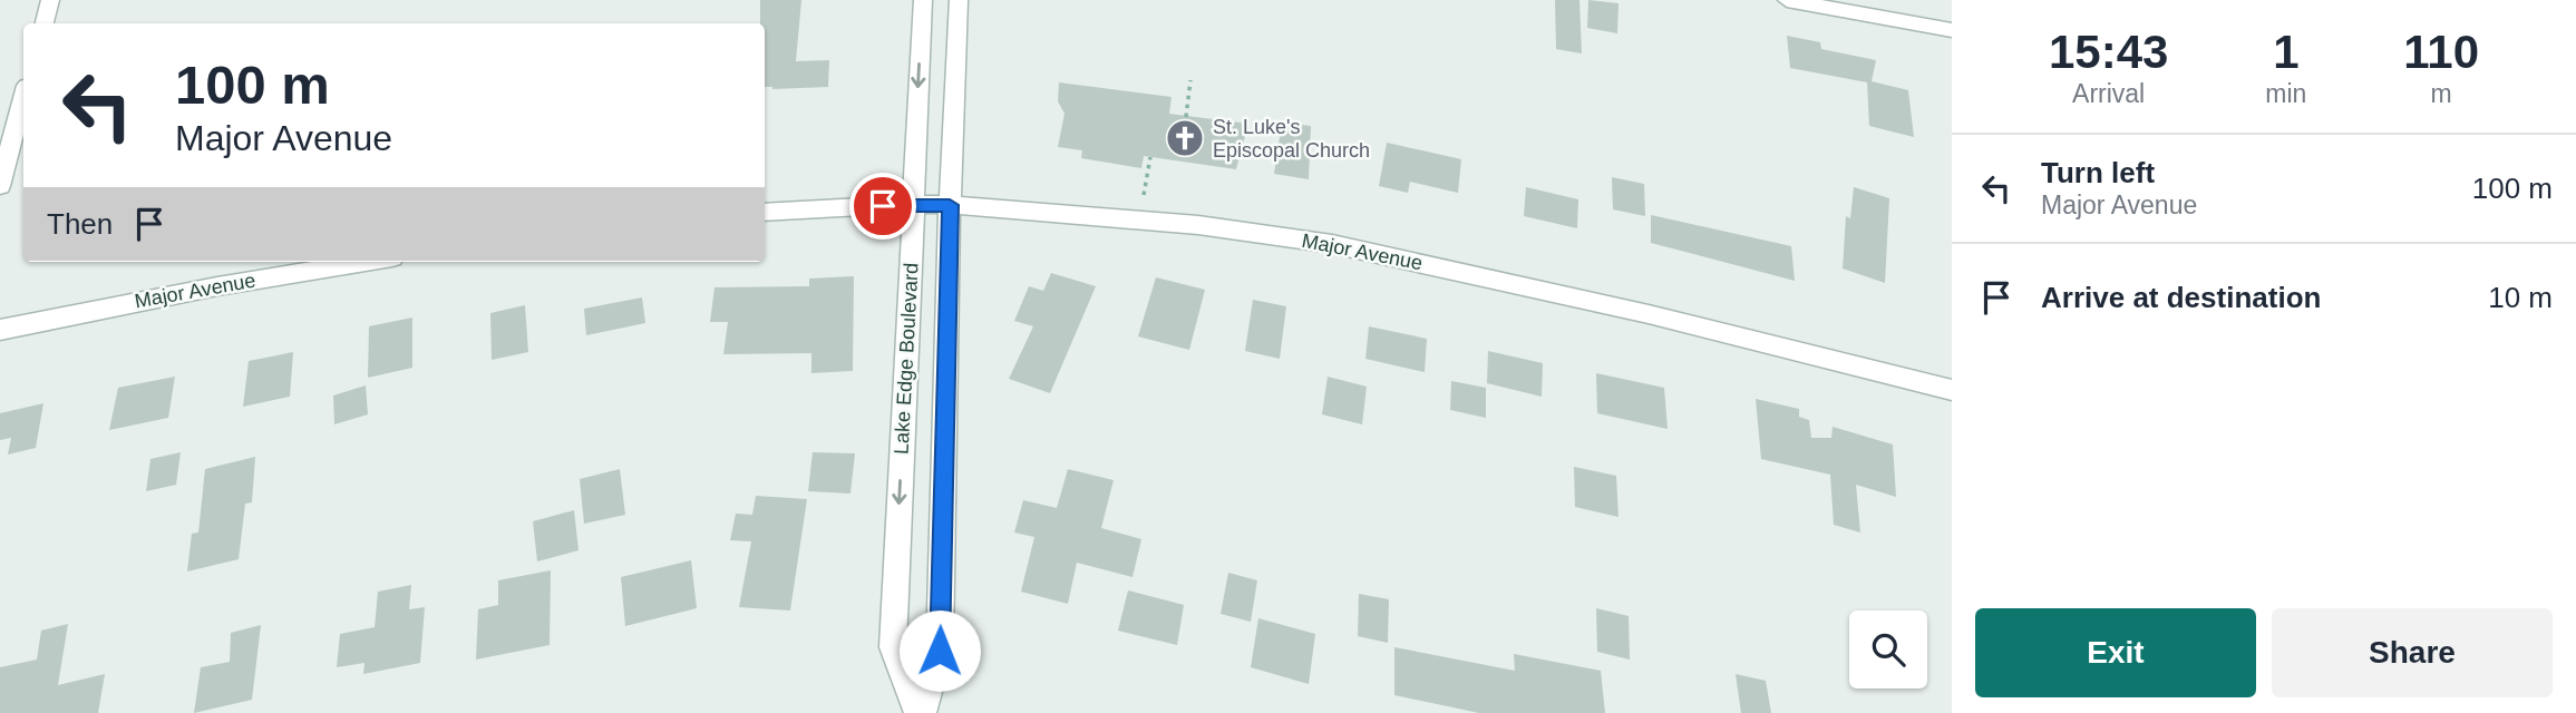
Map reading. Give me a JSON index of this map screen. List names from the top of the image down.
{
  "streets": {
    "street": ["Major Avenue", "Lake Edge Boulevard"]
  },
  "crossings": [
    ["Major Avenue", "Lake Edge Boulevard"]
  ],
  "places": {
    "church": ["St. Luke's Episcopal Church"]
  },
  "page": {
    "eta": [
      "15:43",
      "Arrival",
      "1",
      "min",
      "110",
      "m"
    ],
    "turn": ["100 m", "Major Avenue"],
    "list": [
      {
        "name": "Turn left",
        "note": "Major Avenue",
        "value": "100 m"
      },
      {
        "name": "Arrive at destination",
        "value": "10 m"
      }
    ],
    "then": "Then",
    "buttons": ["Exit", "Share"]
  }
}
